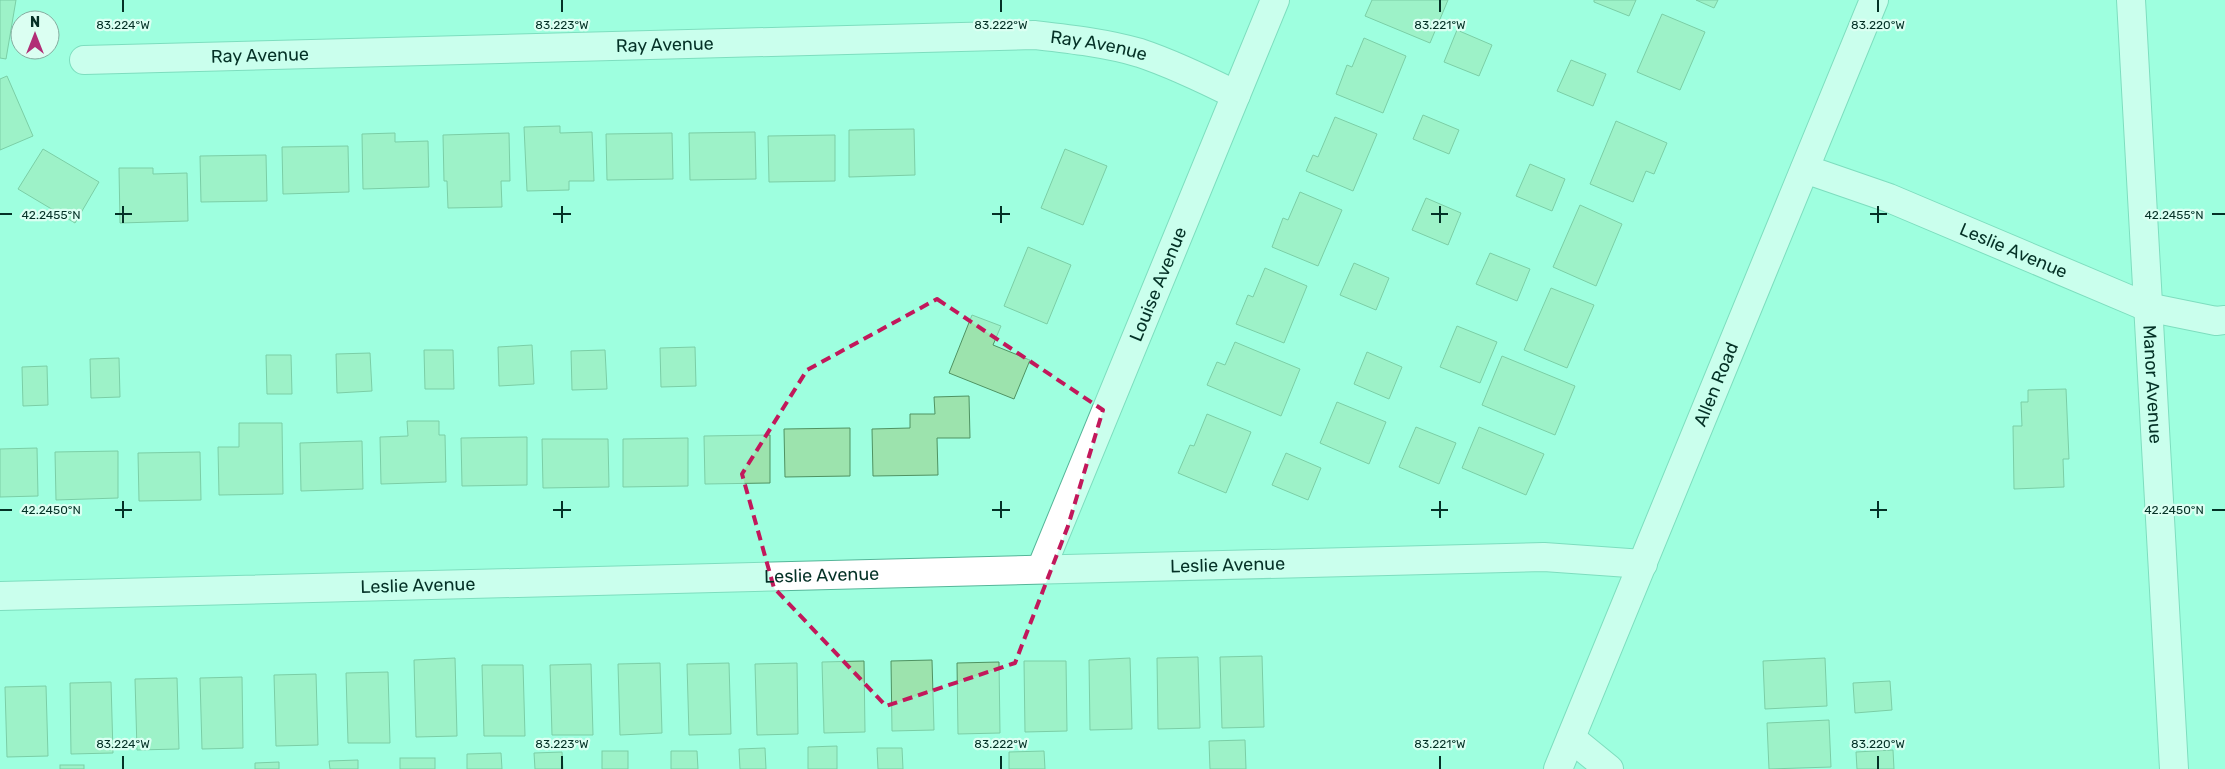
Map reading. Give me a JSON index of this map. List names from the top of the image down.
{
  "streets": {
    "street": [
      "Ray Avenue",
      "Leslie Avenue",
      "Louise Avenue",
      "Allen Road",
      "Manor Avenue"
    ]
  },
  "crossings": [
    ["Ray Avenue", "Louise Avenue"],
    ["Leslie Avenue", "Louise Avenue"],
    ["Leslie Avenue", "Allen Road"],
    ["Leslie Avenue", "Manor Avenue"]
  ],
  "north": "top",
  "coordinates": [
    "83.224°W",
    "83.223°W",
    "83.222°W",
    "83.221°W",
    "83.220°W",
    "42.2455°N",
    "42.2450°N"
  ]
}
